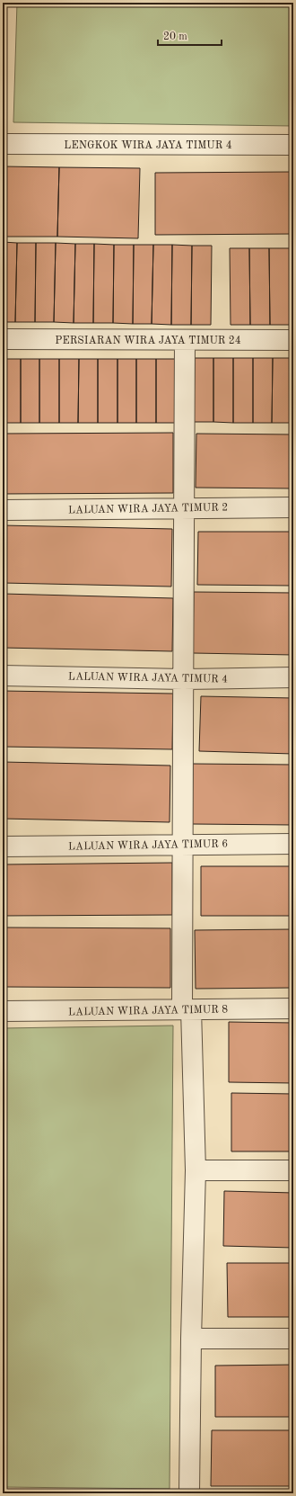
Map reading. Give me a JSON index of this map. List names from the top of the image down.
{
  "streets": {
    "street": [
      "LENGKOK WIRA JAYA TIMUR 4",
      "PERSIARAN WIRA JAYA TIMUR 24",
      "LALUAN WIRA JAYA TIMUR 2",
      "LALUAN WIRA JAYA TIMUR 4",
      "LALUAN WIRA JAYA TIMUR 6",
      "LALUAN WIRA JAYA TIMUR 8"
    ]
  },
  "scale_bar": "20 m"
}
